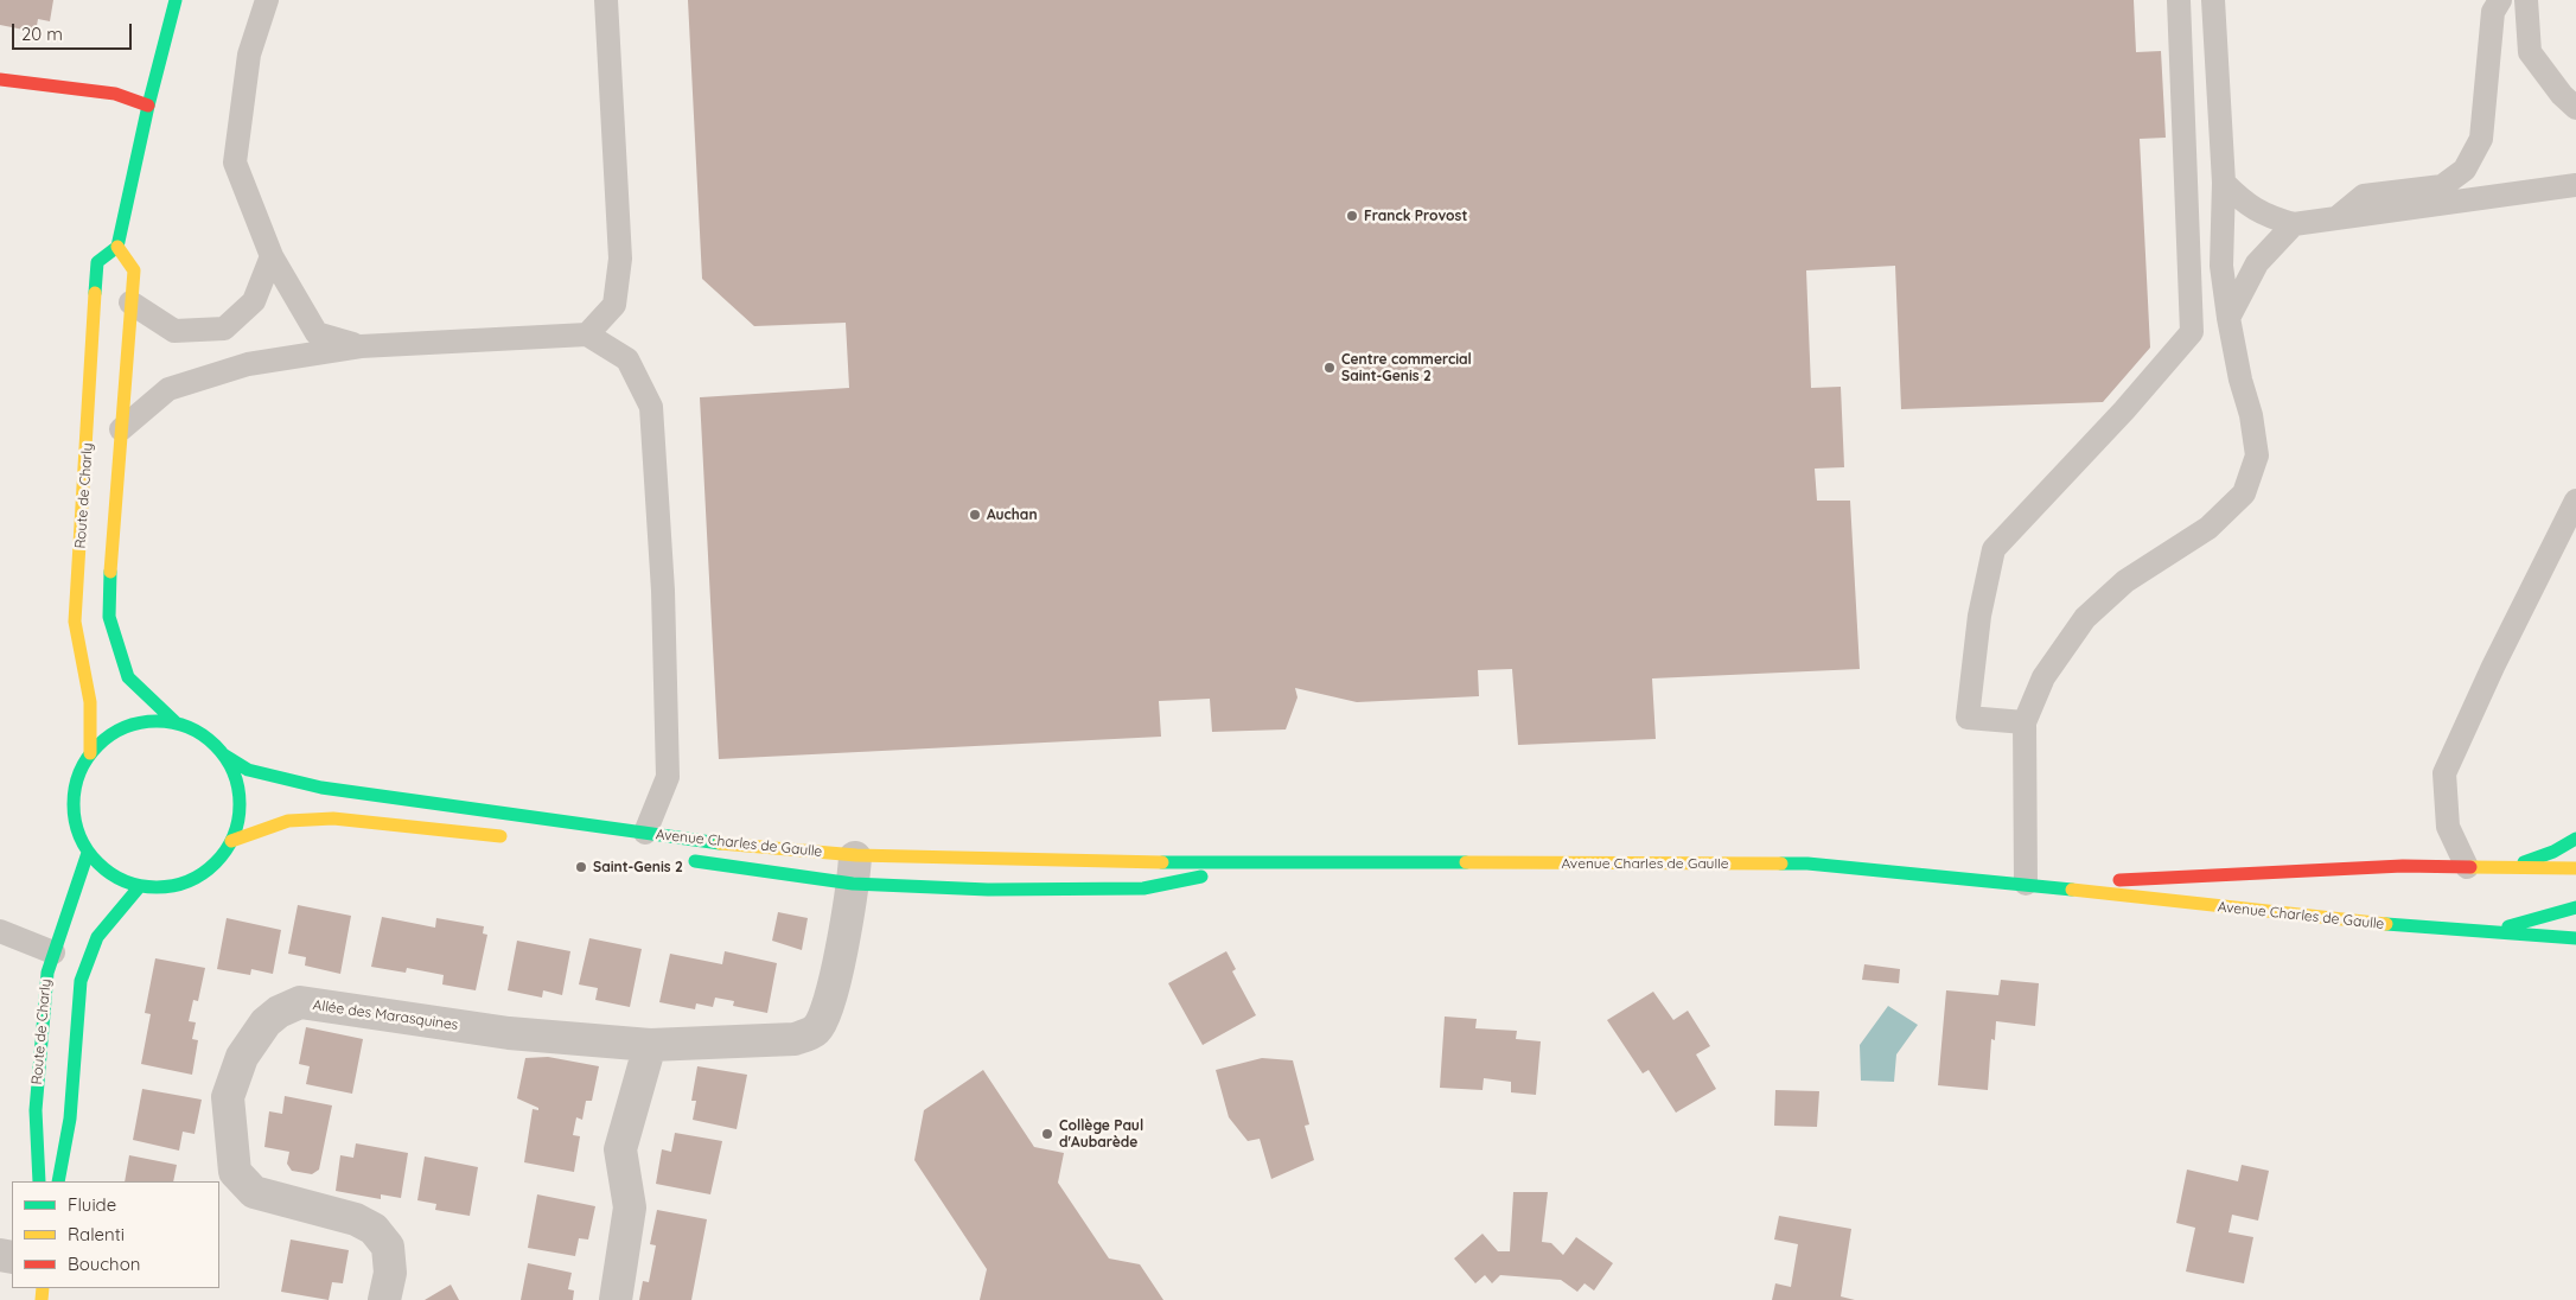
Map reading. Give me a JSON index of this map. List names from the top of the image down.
{
  "streets": {
    "street": ["Route de Charly", "Avenue Charles de Gaulle", "Allée des Marasquines"]
  },
  "crossings": [
    ["Route de Charly", "Avenue Charles de Gaulle"],
    ["Avenue Charles de Gaulle", "Allée des Marasquines"]
  ],
  "places": [
    "Franck Provost",
    "Centre commercial Saint-Genis 2",
    "Auchan",
    "Saint-Genis 2",
    "Collège Paul d'Aubarède"
  ],
  "legend": ["Fluide", "Ralenti", "Bouchon"],
  "scale_bar": "20 m"
}
